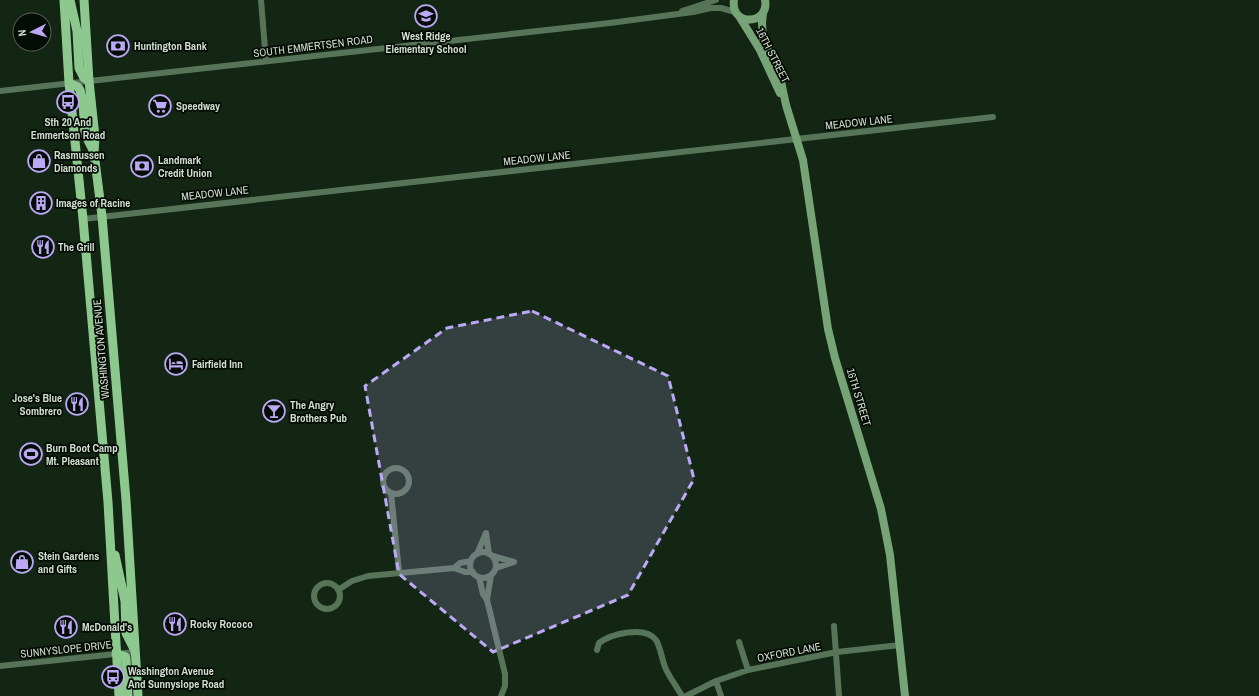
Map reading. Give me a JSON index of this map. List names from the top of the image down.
{
  "streets": {
    "main road": ["WASHINGTON AVENUE"],
    "street": [
      "SOUTH EMMERTSEN ROAD",
      "16TH STREET",
      "MEADOW LANE",
      "SUNNYSLOPE DRIVE",
      "OXFORD LANE"
    ]
  },
  "crossings": [
    ["SOUTH EMMERTSEN ROAD", "16TH STREET"],
    ["SOUTH EMMERTSEN ROAD", "WASHINGTON AVENUE"],
    ["16TH STREET", "MEADOW LANE"],
    ["16TH STREET", "OXFORD LANE"],
    ["MEADOW LANE", "WASHINGTON AVENUE"],
    ["WASHINGTON AVENUE", "SUNNYSLOPE DRIVE"]
  ],
  "places": {
    "school or university": ["West Ridge Elementary School"],
    "bank": ["Huntington Bank", "Landmark Credit Union"],
    "bus stop": ["Sth 20 And Emmertson Road", "Washington Avenue And Sunnyslope Road"],
    "supermarket": ["Speedway"],
    "shop": ["Rasmussen Diamonds", "Stein Gardens and Gifts"],
    "building": ["Images of Racine"],
    "restaurant": [
      "The Grill",
      "Jose's Blue Sombrero",
      "Rocky Rococo",
      "McDonald's"
    ],
    "hotel": ["Fairfield Inn"],
    "bar": ["The Angry Brothers Pub"],
    "sports": ["Burn Boot Camp Mt. Pleasant"]
  },
  "north": "left"
}
